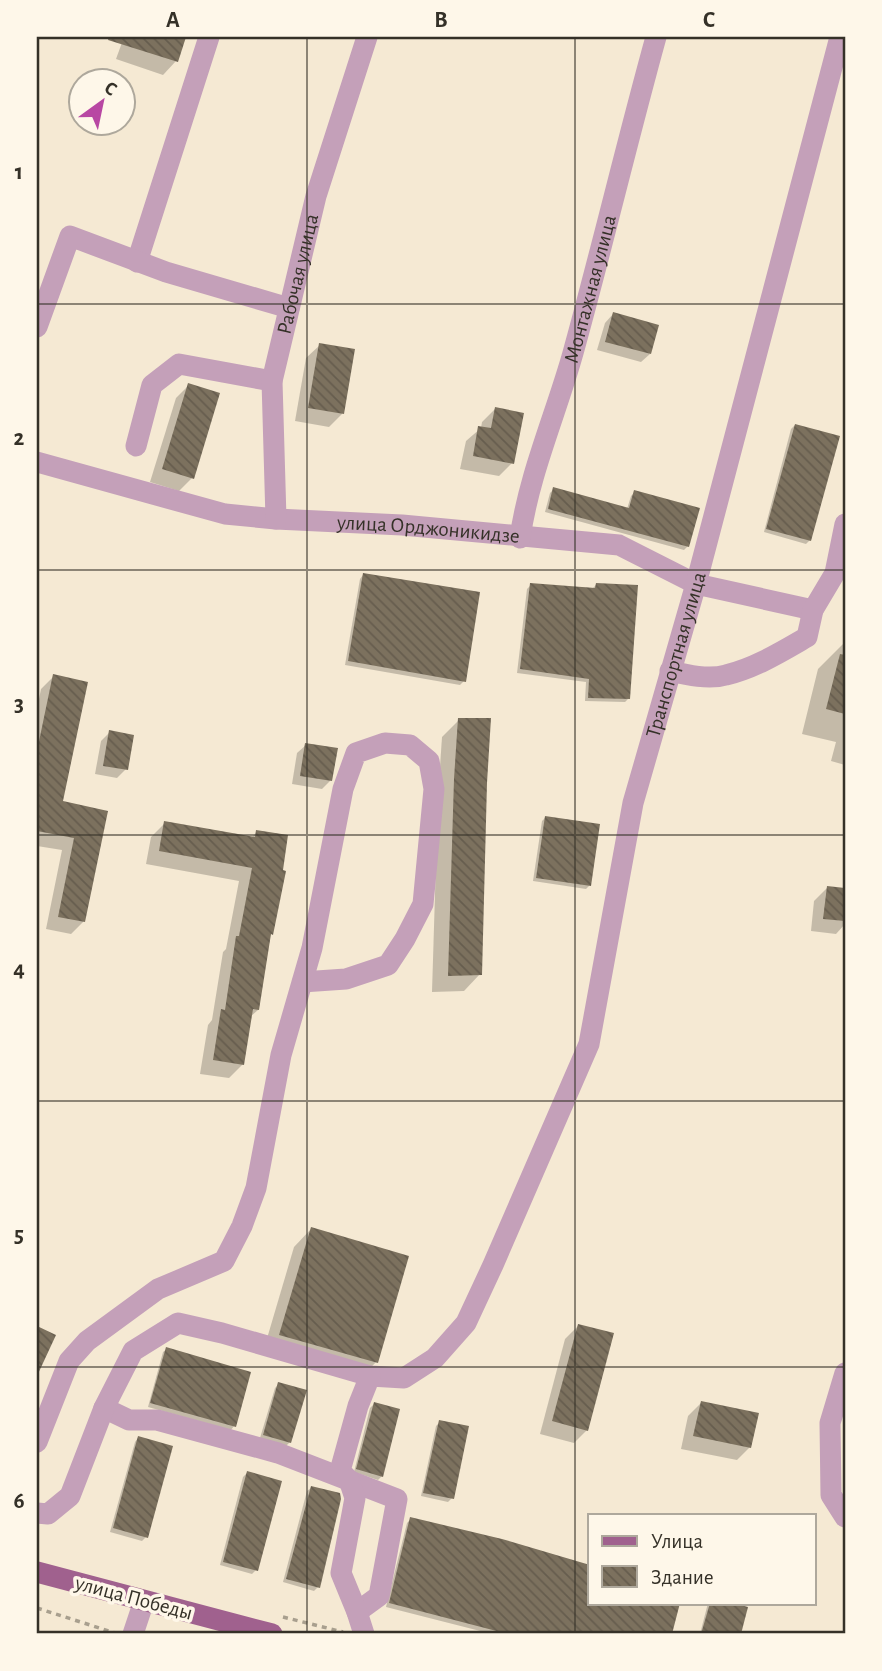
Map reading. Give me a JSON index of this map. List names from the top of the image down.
{
  "streets": {
    "main road": ["улица Победы"],
    "street": [
      "Рабочая улица",
      "Монтажная улица",
      "улица Орджоникидзе",
      "Транспортная улица"
    ]
  },
  "crossings": [
    ["Рабочая улица", "улица Орджоникидзе"],
    ["Монтажная улица", "улица Орджоникидзе"],
    ["улица Орджоникидзе", "Транспортная улица"]
  ],
  "legend": ["Улица", "Здание"],
  "north": "top right",
  "grid": {
    "columns": ["A", "B", "C"],
    "rows": [
      "1",
      "2",
      "3",
      "4",
      "5",
      "6"
    ]
  }
}
